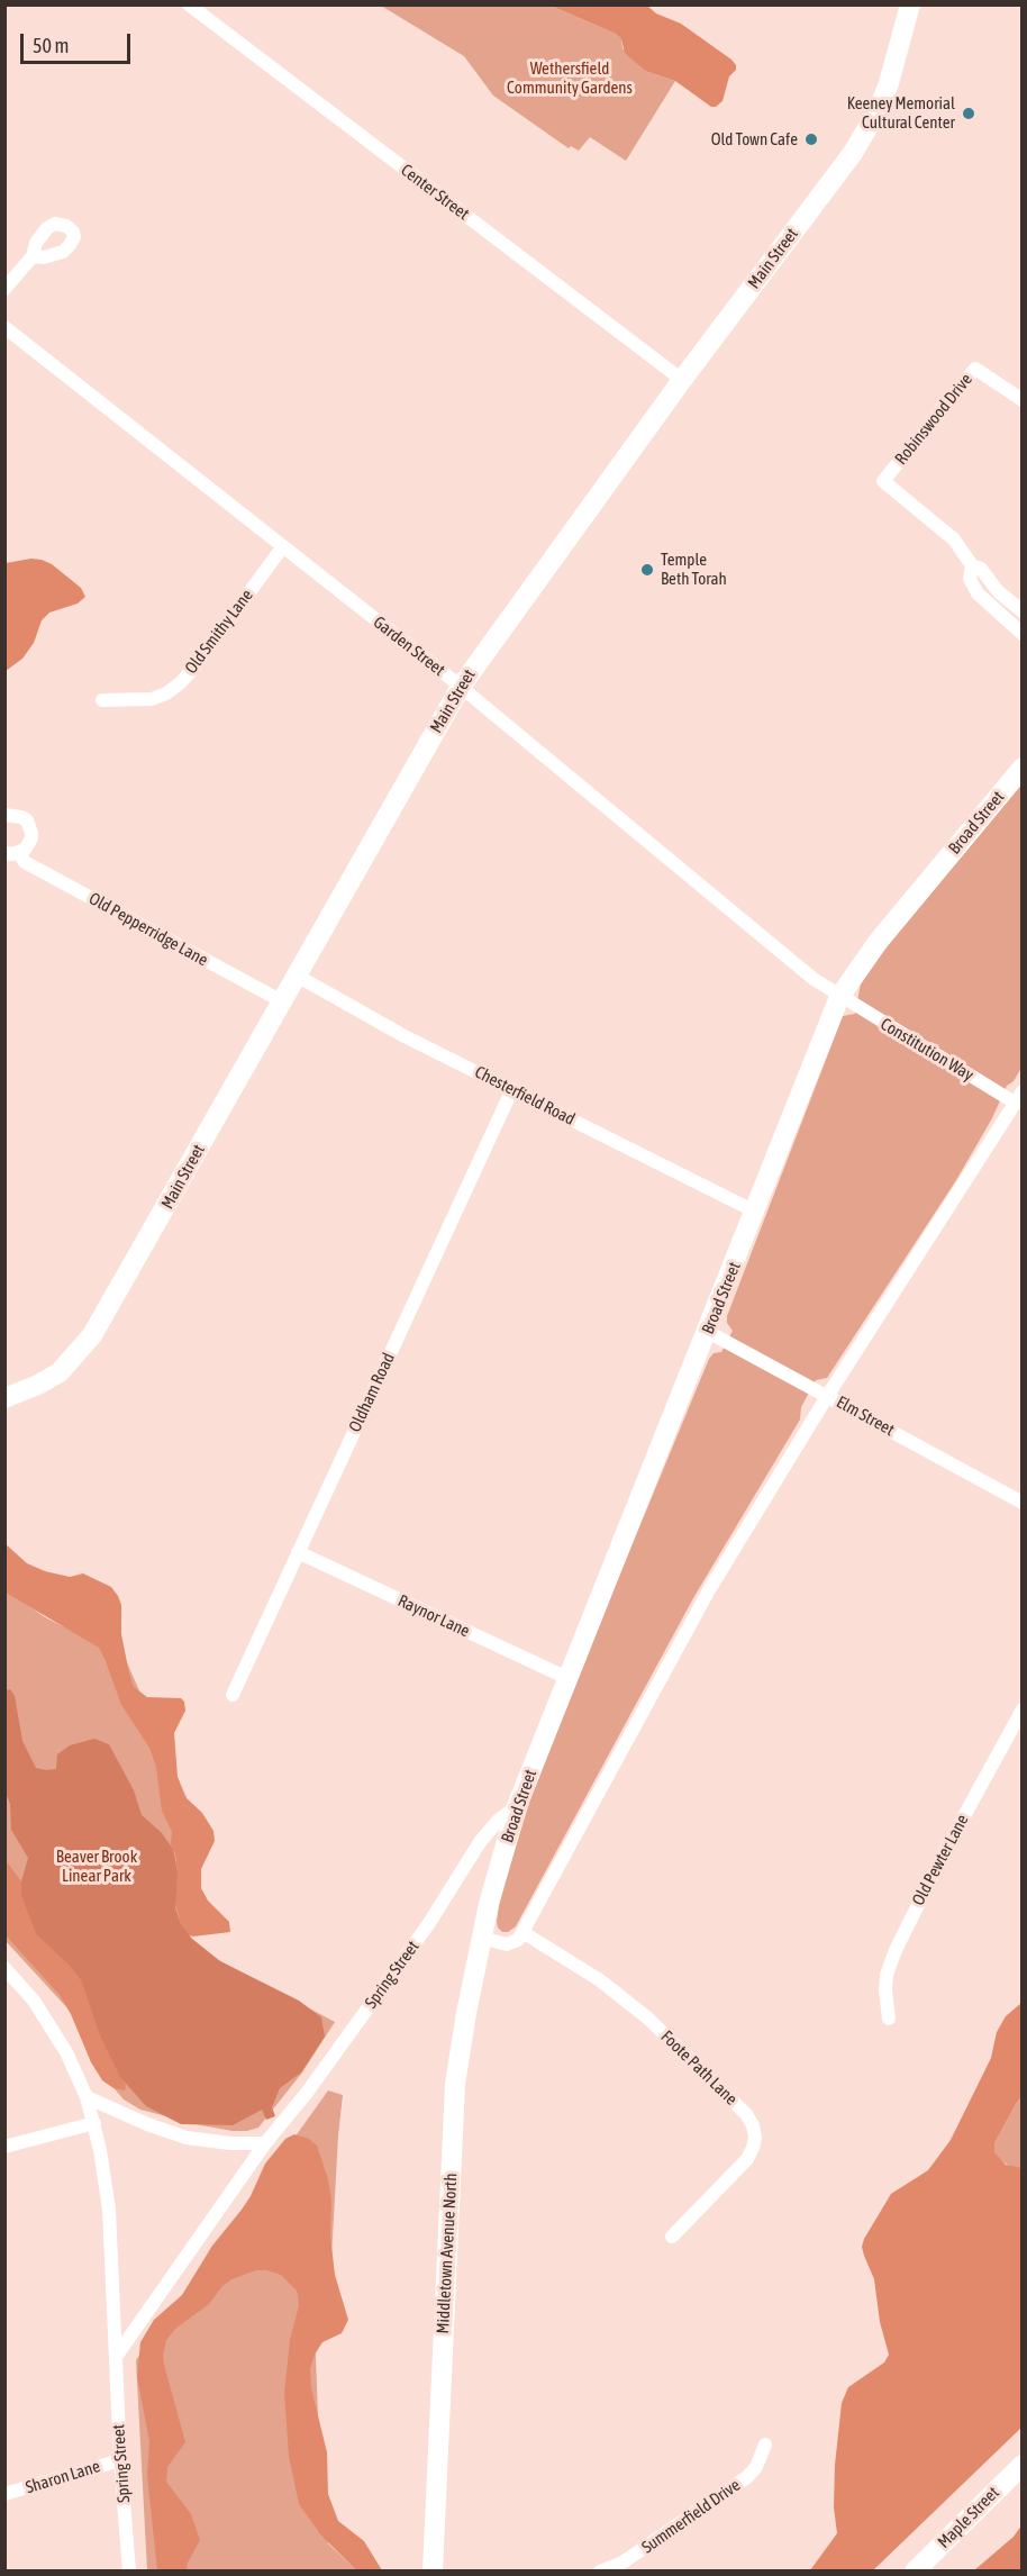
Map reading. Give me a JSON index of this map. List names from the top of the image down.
{
  "streets": {
    "street": [
      "Center Street",
      "Main Street",
      "Robinswood Drive",
      "Old Smithy Lane",
      "Garden Street",
      "Broad Street",
      "Old Pepperridge Lane",
      "Constitution Way",
      "Chesterfield Road",
      "Oldham Road",
      "Elm Street",
      "Raynor Lane",
      "Old Pewter Lane",
      "Spring Street",
      "Foote Path Lane",
      "Middletown Avenue North",
      "Sharon Lane",
      "Summerfield Drive",
      "Maple Street"
    ]
  },
  "crossings": [
    ["Center Street", "Main Street"],
    ["Main Street", "Garden Street"],
    ["Main Street", "Old Pepperridge Lane"],
    ["Main Street", "Chesterfield Road"],
    ["Old Smithy Lane", "Garden Street"],
    ["Garden Street", "Broad Street"],
    ["Garden Street", "Constitution Way"],
    ["Broad Street", "Constitution Way"],
    ["Broad Street", "Chesterfield Road"],
    ["Broad Street", "Elm Street"],
    ["Broad Street", "Raynor Lane"],
    ["Broad Street", "Spring Street"],
    ["Broad Street", "Middletown Avenue North"],
    ["Chesterfield Road", "Oldham Road"],
    ["Oldham Road", "Raynor Lane"],
    ["Spring Street", "Sharon Lane"]
  ],
  "parks": ["Wethersfield Community Gardens", "Beaver Brook Linear Park"],
  "places": ["Keeney Memorial Cultural Center", "Old Town Cafe", "Temple Beth Torah"],
  "scale_bar": "50 m"
}
